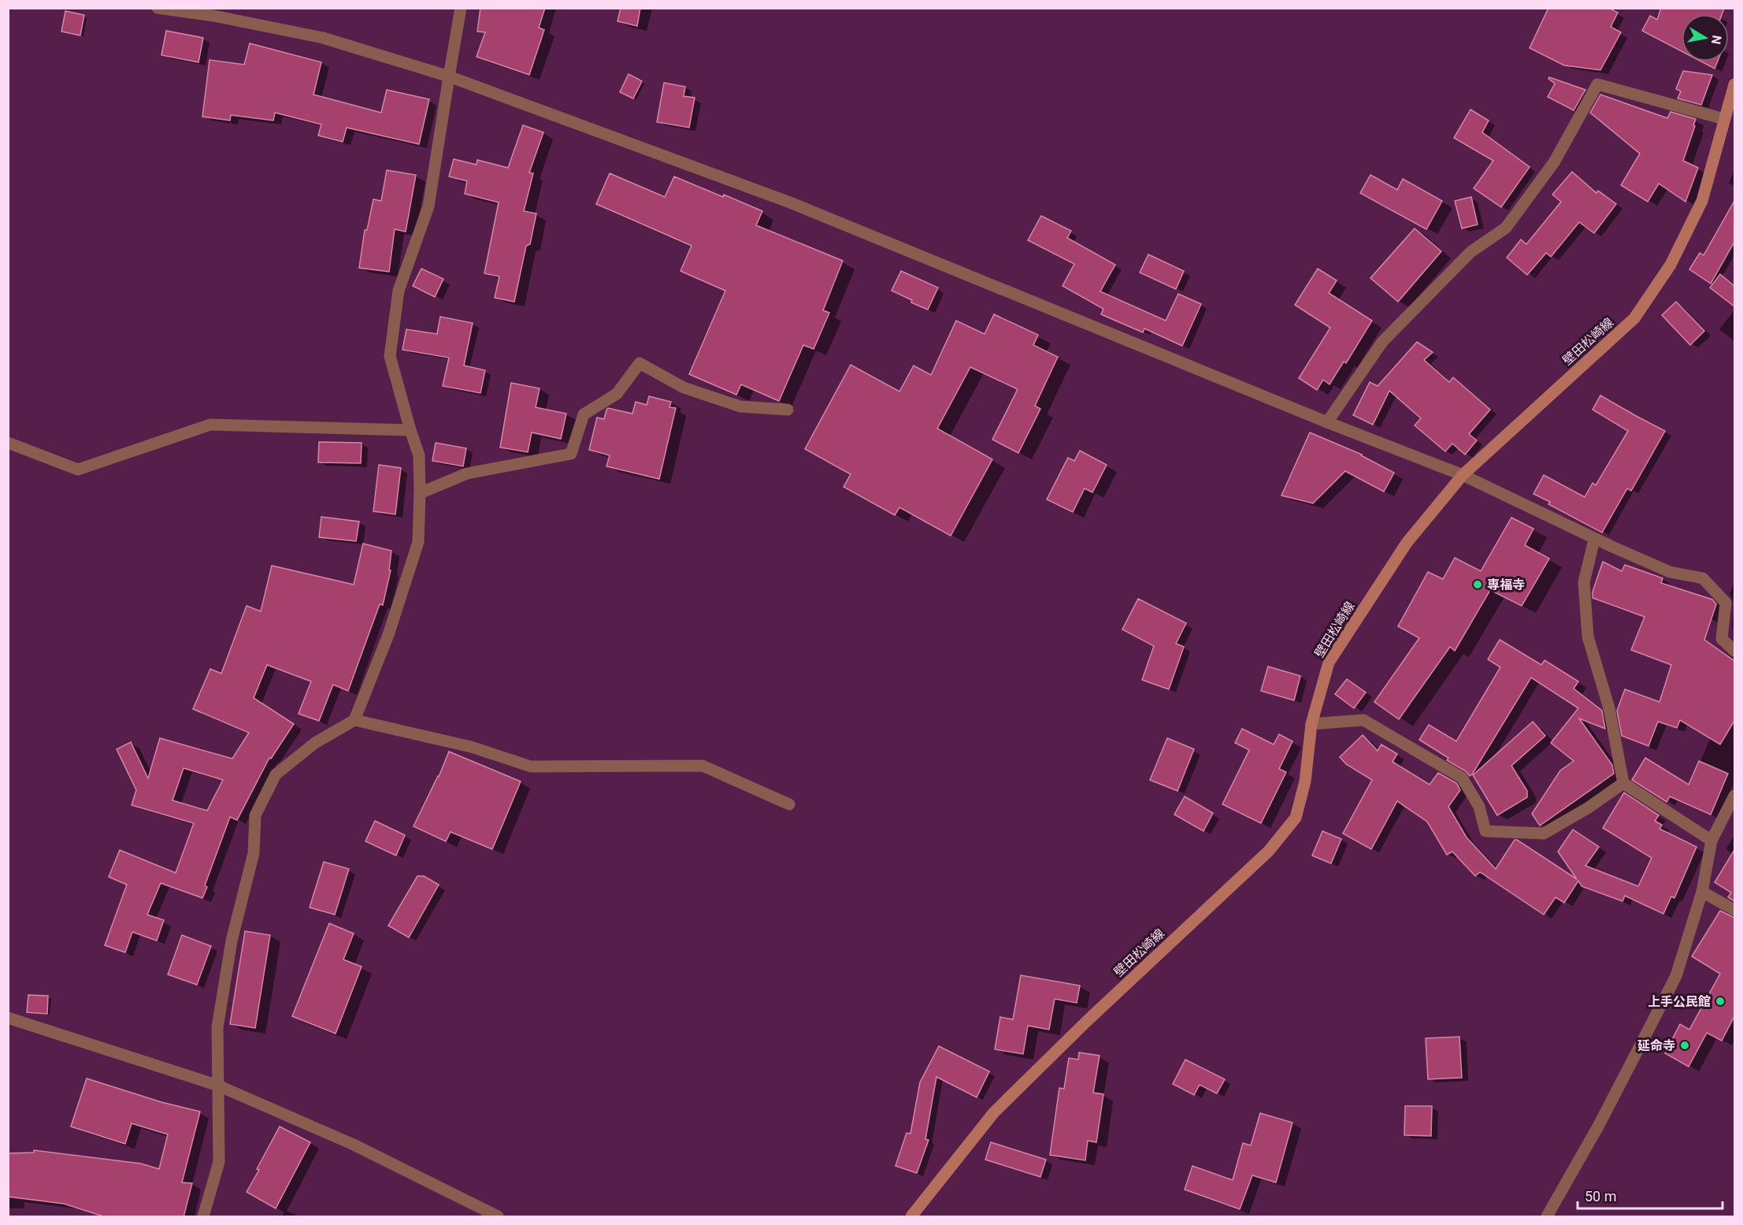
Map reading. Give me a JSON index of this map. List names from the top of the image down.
{
  "streets": {
    "main road": ["壁田松崎線"]
  },
  "places": ["専福寺", "上手公民館", "延命寺"],
  "scale_bar": "50 m",
  "north": "right"
}
